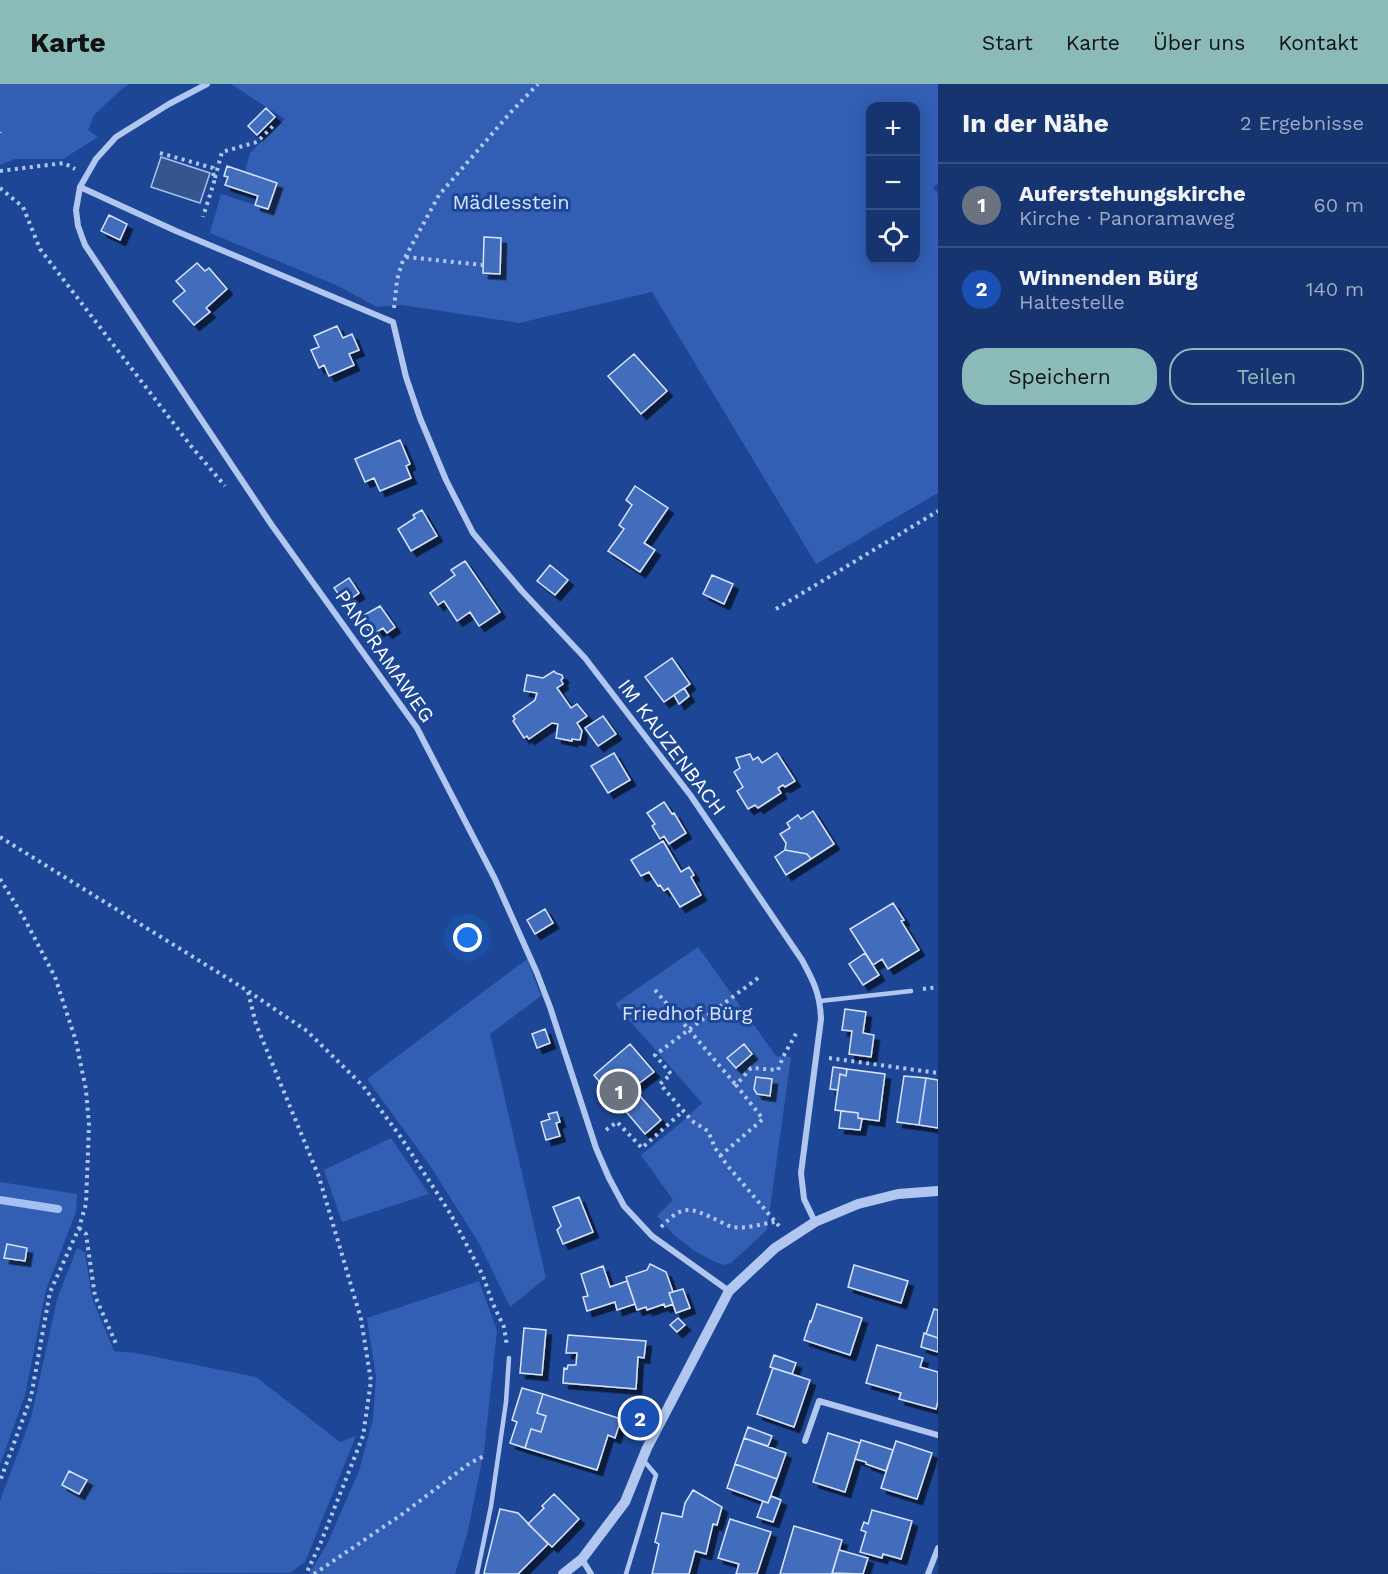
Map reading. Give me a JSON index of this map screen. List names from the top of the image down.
{
  "streets": {
    "street": ["PANORAMAWEG", "IM KAUZENBACH"]
  },
  "parks": ["Mädlesstein", "Friedhof Bürg"],
  "page": {
    "header": "Karte",
    "nav": [
      "Start",
      "Karte",
      "Über uns",
      "Kontakt"
    ],
    "heading": ["In der Nähe", "2 Ergebnisse"],
    "map_buttons": ["+", "−"],
    "list": [
      {
        "mark": "1",
        "name": "Auferstehungskirche",
        "note": "Kirche · Panoramaweg",
        "value": "60 m"
      },
      {
        "mark": "2",
        "name": "Winnenden Bürg",
        "note": "Haltestelle",
        "value": "140 m"
      }
    ],
    "buttons": ["Speichern", "Teilen"],
    "pins": ["1", "2"]
  }
}
